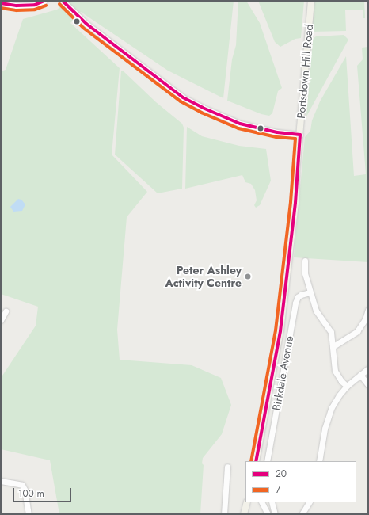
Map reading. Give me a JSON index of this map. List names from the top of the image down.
{
  "streets": {
    "main road": ["Portsdown Hill Road"],
    "street": ["Birkdale Avenue"]
  },
  "places": ["Peter Ashley Activity Centre"],
  "lines": ["transit line 20", "transit line 7"],
  "legend": ["20", "7"],
  "scale_bar": "100 m"
}
